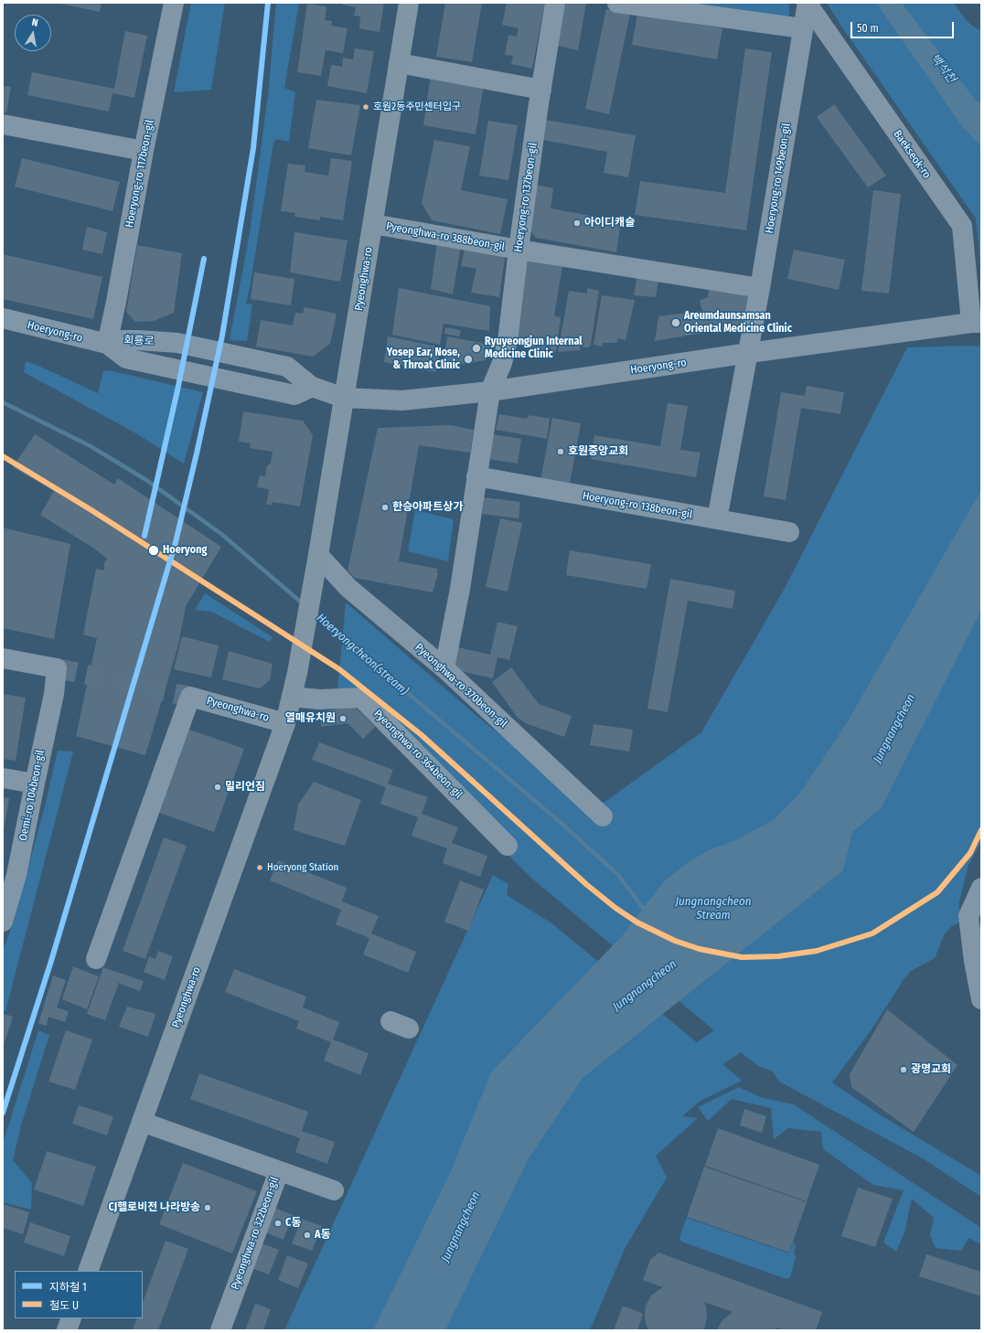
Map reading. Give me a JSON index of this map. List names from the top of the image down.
{
  "streets": {
    "main road": ["Pyeonghwa-ro"],
    "street": [
      "Baekseok-ro",
      "Hoeryong-ro 117beon-gil",
      "Hoeryong-ro 149beon-gil",
      "Hoeryong-ro 137beon-gil",
      "Pyeonghwa-ro 388beon-gil",
      "Hoeryong-ro",
      "회룡로",
      "Hoeryong-ro 138beon-gil",
      "Pyeonghwa-ro 370beon-gil",
      "Pyeonghwa-ro 364beon-gil",
      "Oemi-ro 104beon-gil",
      "Pyeonghwa-ro 322beon-gil"
    ]
  },
  "crossings": [
    ["Baekseok-ro", "Hoeryong-ro 149beon-gil"],
    ["Baekseok-ro", "Hoeryong-ro"],
    ["Hoeryong-ro 117beon-gil", "Hoeryong-ro"],
    ["Hoeryong-ro 117beon-gil", "회룡로"],
    ["Hoeryong-ro 149beon-gil", "Pyeonghwa-ro 388beon-gil"],
    ["Hoeryong-ro 149beon-gil", "Hoeryong-ro"],
    ["Hoeryong-ro 137beon-gil", "Pyeonghwa-ro 388beon-gil"],
    ["Hoeryong-ro 137beon-gil", "Hoeryong-ro"],
    ["Pyeonghwa-ro 388beon-gil", "Pyeonghwa-ro"],
    ["Pyeonghwa-ro", "Hoeryong-ro"],
    ["Pyeonghwa-ro", "회룡로"],
    ["Pyeonghwa-ro", "Pyeonghwa-ro 370beon-gil"],
    ["Pyeonghwa-ro", "Pyeonghwa-ro 364beon-gil"],
    ["Pyeonghwa-ro", "Pyeonghwa-ro 322beon-gil"],
    ["Hoeryong-ro", "회룡로"]
  ],
  "water": [
    "백석천",
    "Hoeryongcheon(stream)",
    "Jungnangcheon",
    "Jungnangcheon Stream"
  ],
  "places": [
    "호원2동주민센터입구",
    "아이디캐슬",
    "Areumdaunsamsan Oriental Medicine Clinic",
    "Ryuyeongjun Internal Medicine Clinic",
    "Yosep Ear, Nose, & Throat Clinic",
    "호원중앙교회",
    "한승아파트상가",
    "Hoeryong",
    "열매유치원",
    "밀리언짐",
    "Hoeryong Station",
    "광명교회",
    "CJ헬로비전 나라방송",
    "C동",
    "A동"
  ],
  "lines": ["metro line 1", "rail line U"],
  "legend": ["지하철 1", "철도 U"],
  "scale_bar": "50 m",
  "north": "top"
}
